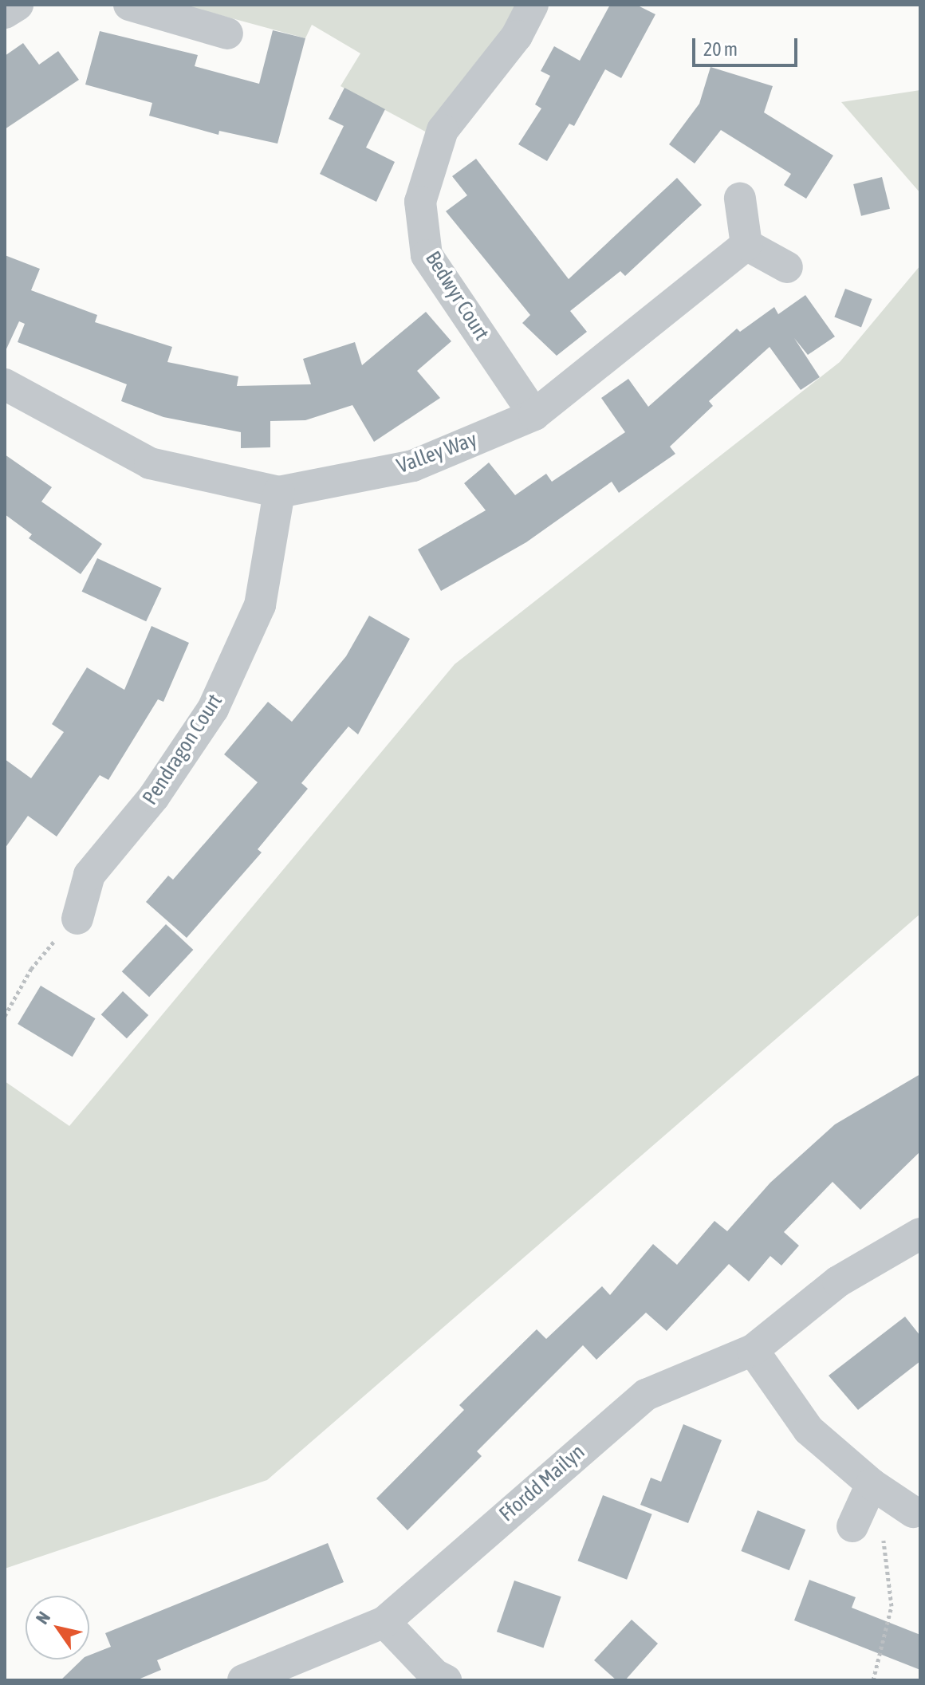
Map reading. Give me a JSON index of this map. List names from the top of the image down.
{
  "streets": {
    "street": [
      "Bedwyr Court",
      "Valley Way",
      "Pendragon Court",
      "Ffordd Mailyn"
    ]
  },
  "crossings": [
    ["Bedwyr Court", "Valley Way"],
    ["Valley Way", "Pendragon Court"]
  ],
  "scale_bar": "20 m",
  "north": "top left"
}
